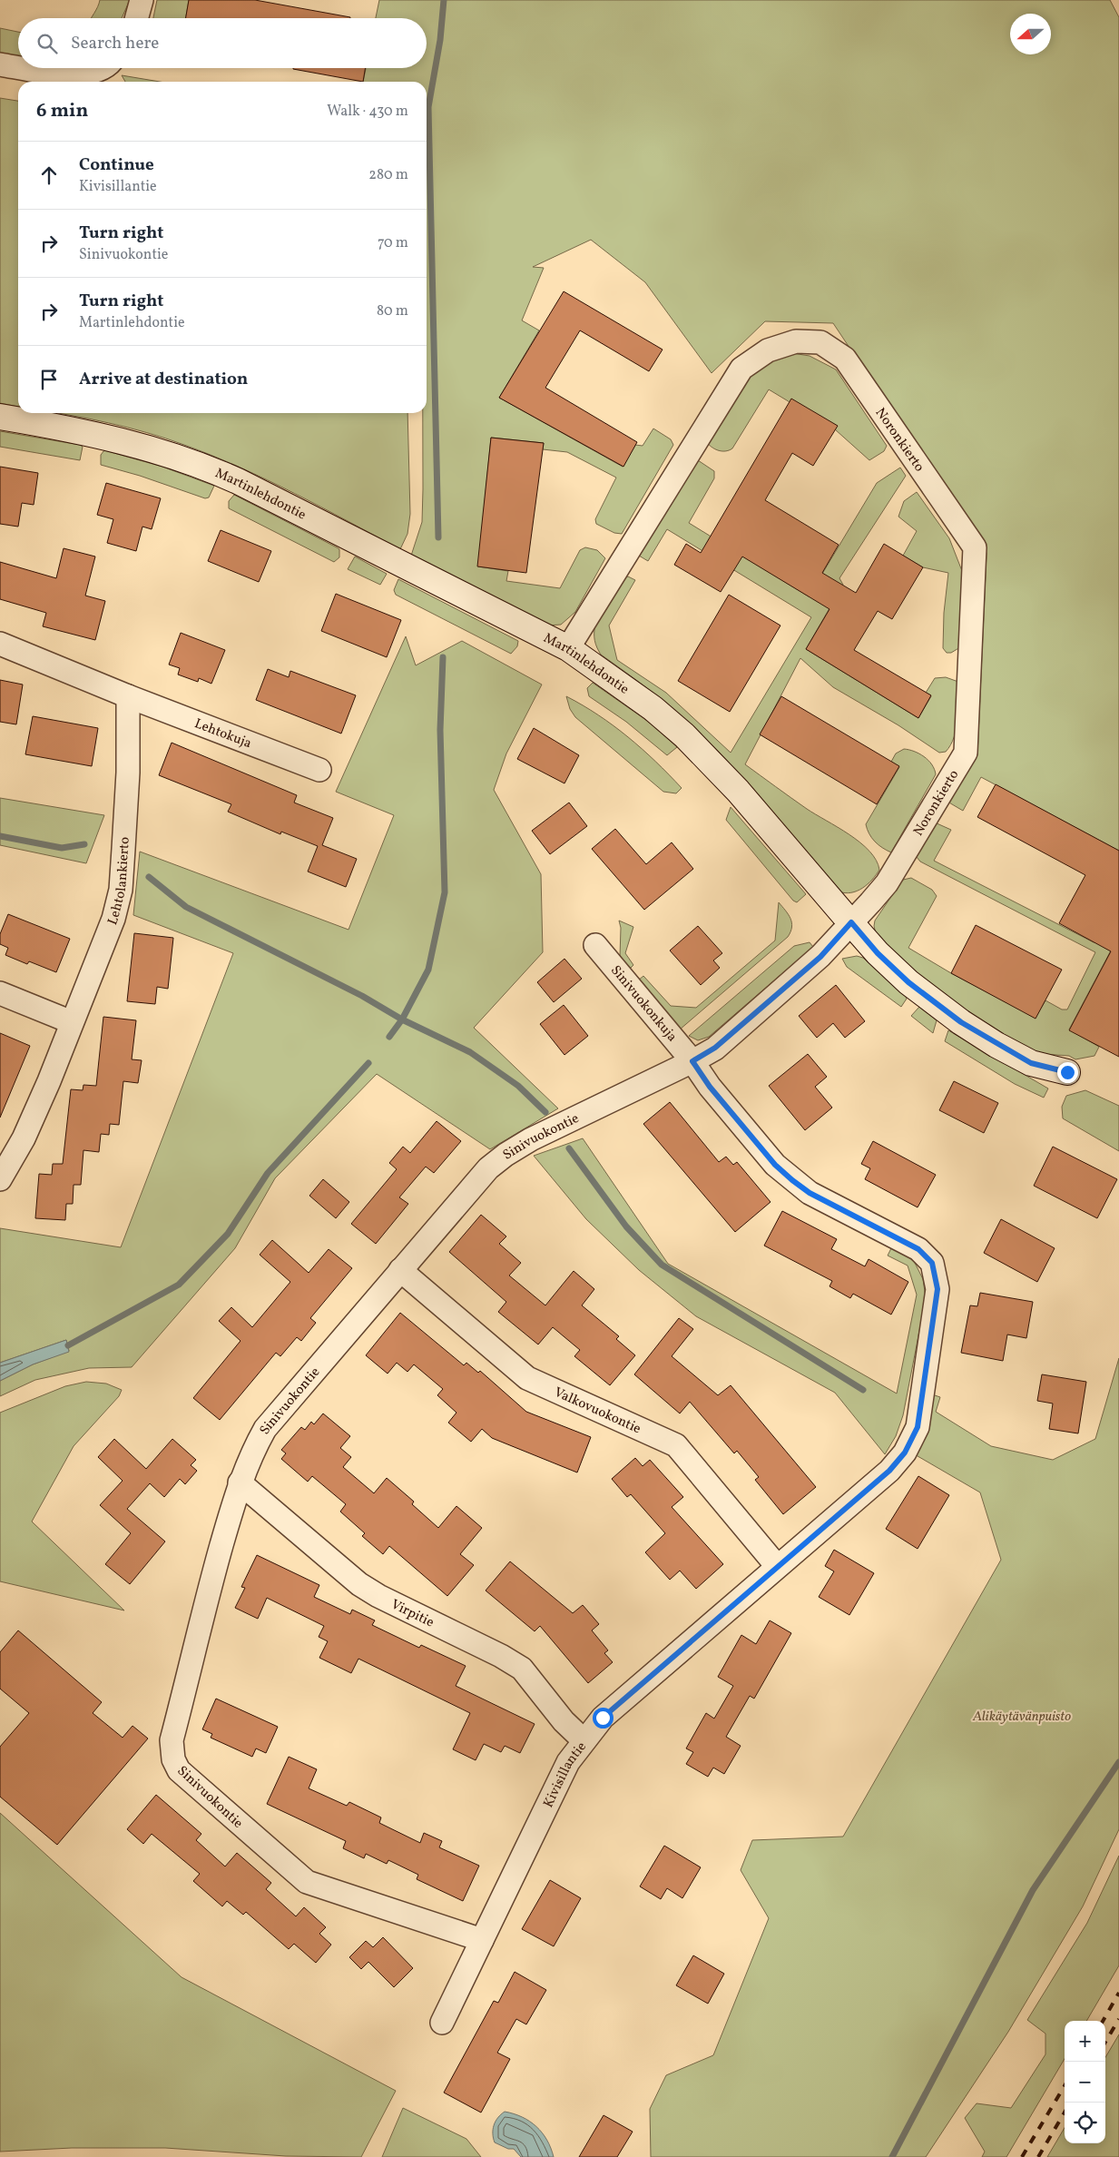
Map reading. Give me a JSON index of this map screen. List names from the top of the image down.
{
  "streets": {
    "street": [
      "Noronkierto",
      "Martinlehdontie",
      "Lehtokuja",
      "Lehtolankierto",
      "Sinivuokonkuja",
      "Sinivuokontie",
      "Valkovuokontie",
      "Virpitie",
      "Kivisillantie"
    ]
  },
  "crossings": [
    ["Noronkierto", "Martinlehdontie"],
    ["Noronkierto", "Sinivuokontie"],
    ["Martinlehdontie", "Sinivuokontie"],
    ["Lehtokuja", "Lehtolankierto"],
    ["Sinivuokonkuja", "Sinivuokontie"],
    ["Sinivuokonkuja", "Kivisillantie"],
    ["Sinivuokontie", "Valkovuokontie"],
    ["Sinivuokontie", "Virpitie"],
    ["Sinivuokontie", "Kivisillantie"],
    ["Valkovuokontie", "Kivisillantie"],
    ["Virpitie", "Kivisillantie"]
  ],
  "parks": ["Alikäytävänpuisto"],
  "north": "left",
  "page": {
    "search": "Search here",
    "heading": ["6 min", "Walk · 430 m"],
    "list": [
      ["Continue", "Kivisillantie", "280 m"],
      ["Turn right", "Sinivuokontie", "70 m"],
      ["Turn right", "Martinlehdontie", "80 m"],
      "Arrive at destination"
    ],
    "map_buttons": ["+", "−"]
  }
}
